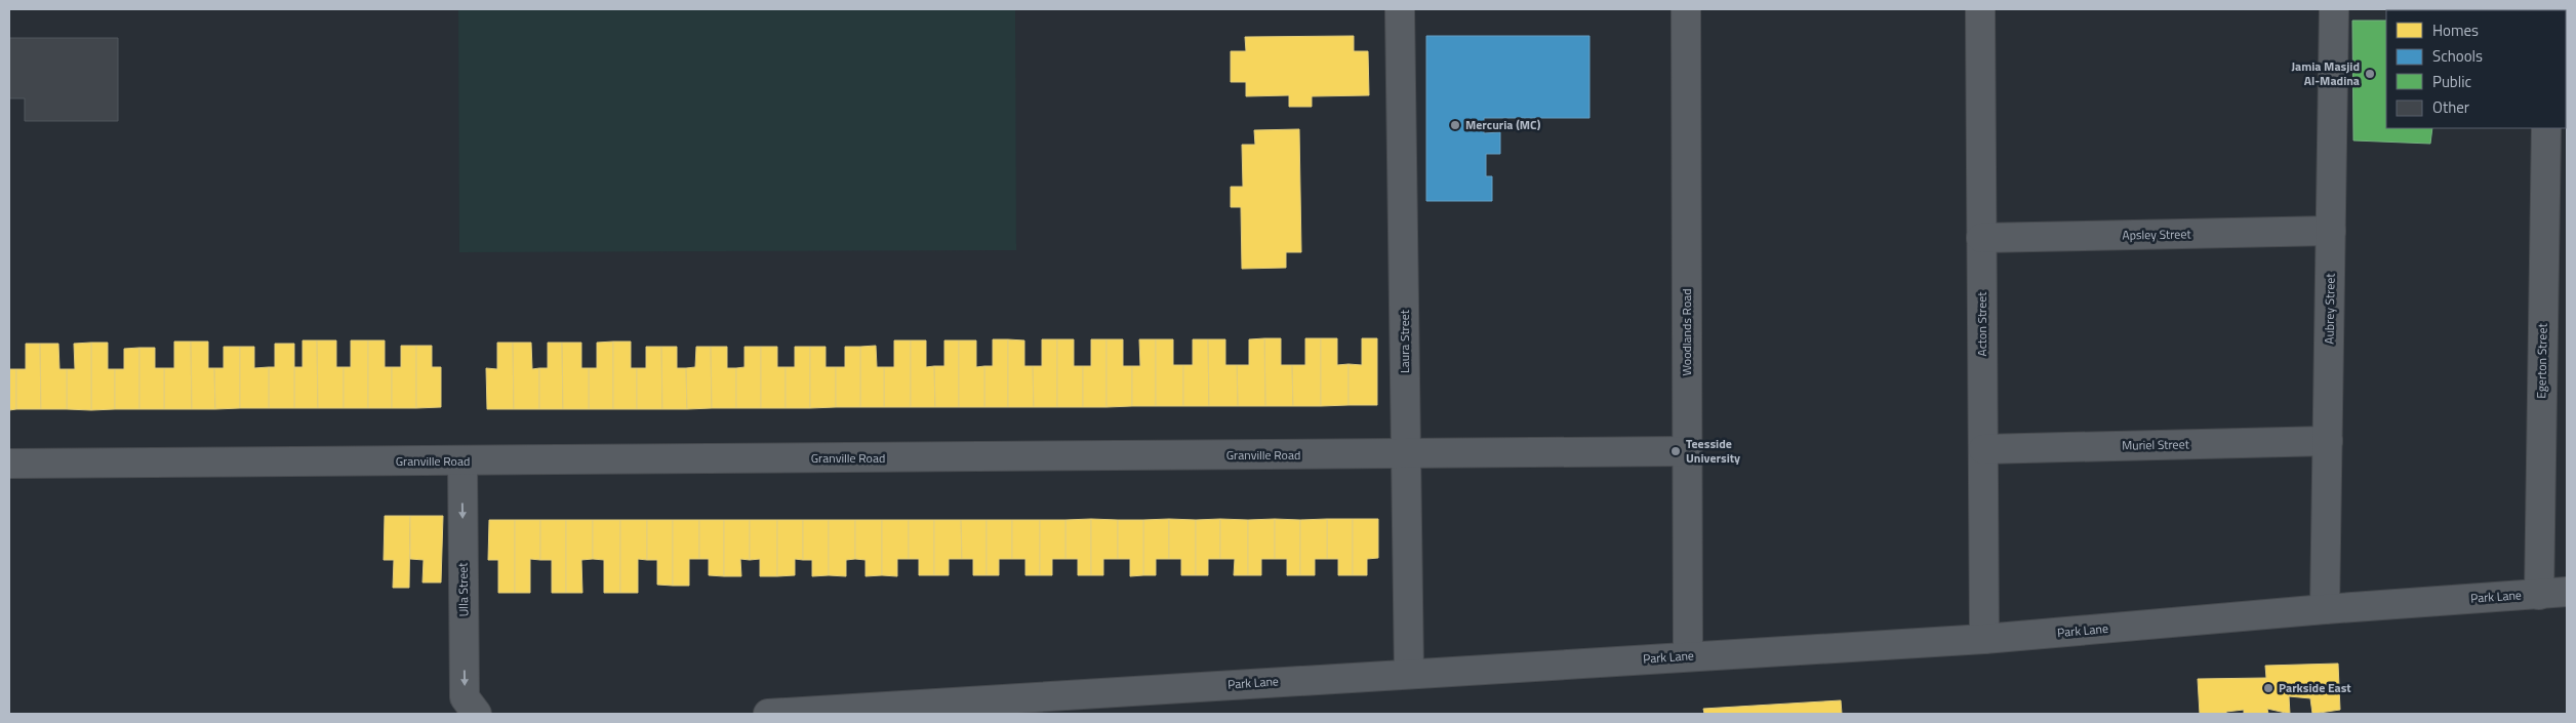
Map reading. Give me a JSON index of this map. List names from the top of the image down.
{
  "streets": {
    "street": [
      "Apsley Street",
      "Aubrey Street",
      "Acton Street",
      "Woodlands Road",
      "Laura Street",
      "Egerton Street",
      "Muriel Street",
      "Granville Road",
      "Ulla Street",
      "Park Lane"
    ]
  },
  "crossings": [
    ["Apsley Street", "Aubrey Street"],
    ["Apsley Street", "Acton Street"],
    ["Aubrey Street", "Muriel Street"],
    ["Aubrey Street", "Park Lane"],
    ["Acton Street", "Muriel Street"],
    ["Acton Street", "Park Lane"],
    ["Woodlands Road", "Granville Road"],
    ["Woodlands Road", "Park Lane"],
    ["Laura Street", "Granville Road"],
    ["Laura Street", "Park Lane"],
    ["Egerton Street", "Park Lane"],
    ["Granville Road", "Ulla Street"]
  ],
  "one_way": ["Ulla Street"],
  "places": [
    "Jamia Masjid Al-Madina",
    "Mercuria (MC)",
    "Teesside University",
    "Parkside East"
  ],
  "legend": [
    "Homes",
    "Schools",
    "Public",
    "Other"
  ]
}
